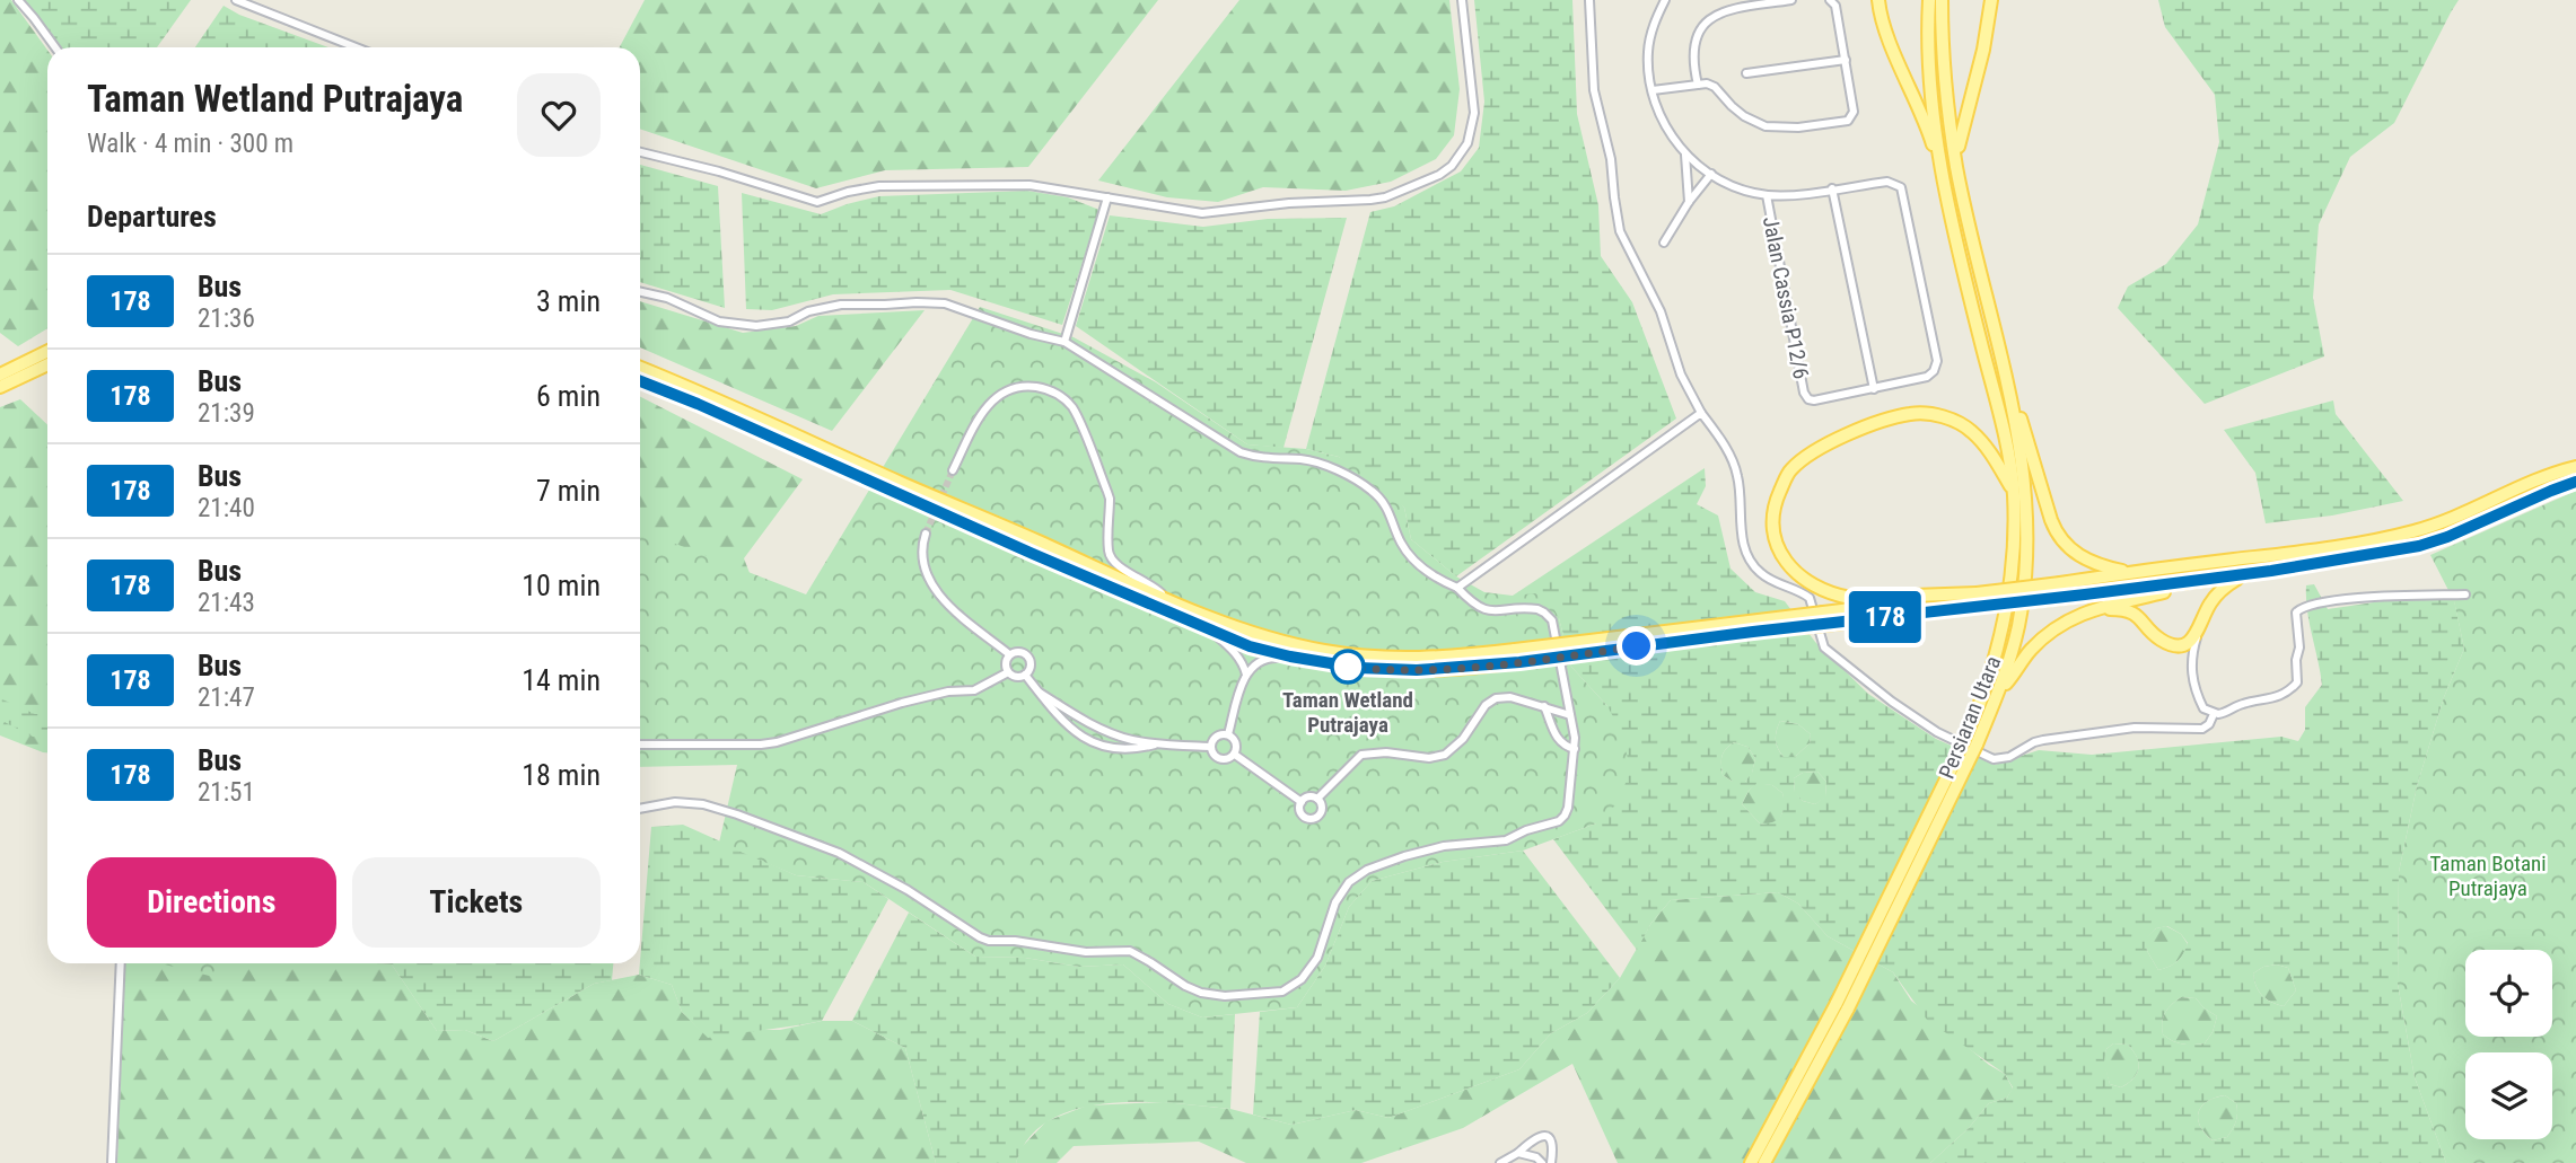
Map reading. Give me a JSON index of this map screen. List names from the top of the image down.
{
  "streets": {
    "main road": ["Persiaran Utara"],
    "street": ["Jalan Cassia P12/6"]
  },
  "parks": ["Taman Botani Putrajaya"],
  "places": ["Taman Wetland Putrajaya"],
  "lines": ["bus line 178"],
  "page": {
    "on_map": "178",
    "heading": [
      ["Taman Wetland Putrajaya", "Walk · 4 min · 300 m"],
      "Departures"
    ],
    "list": [
      {
        "mark": "178",
        "name": "Bus",
        "note": "21:36",
        "value": "3 min"
      },
      {
        "mark": "178",
        "name": "Bus",
        "note": "21:39",
        "value": "6 min"
      },
      {
        "mark": "178",
        "name": "Bus",
        "note": "21:40",
        "value": "7 min"
      },
      {
        "mark": "178",
        "name": "Bus",
        "note": "21:43",
        "value": "10 min"
      },
      {
        "mark": "178",
        "name": "Bus",
        "note": "21:47",
        "value": "14 min"
      },
      {
        "mark": "178",
        "name": "Bus",
        "note": "21:51",
        "value": "18 min"
      }
    ],
    "buttons": ["Directions", "Tickets"]
  }
}
